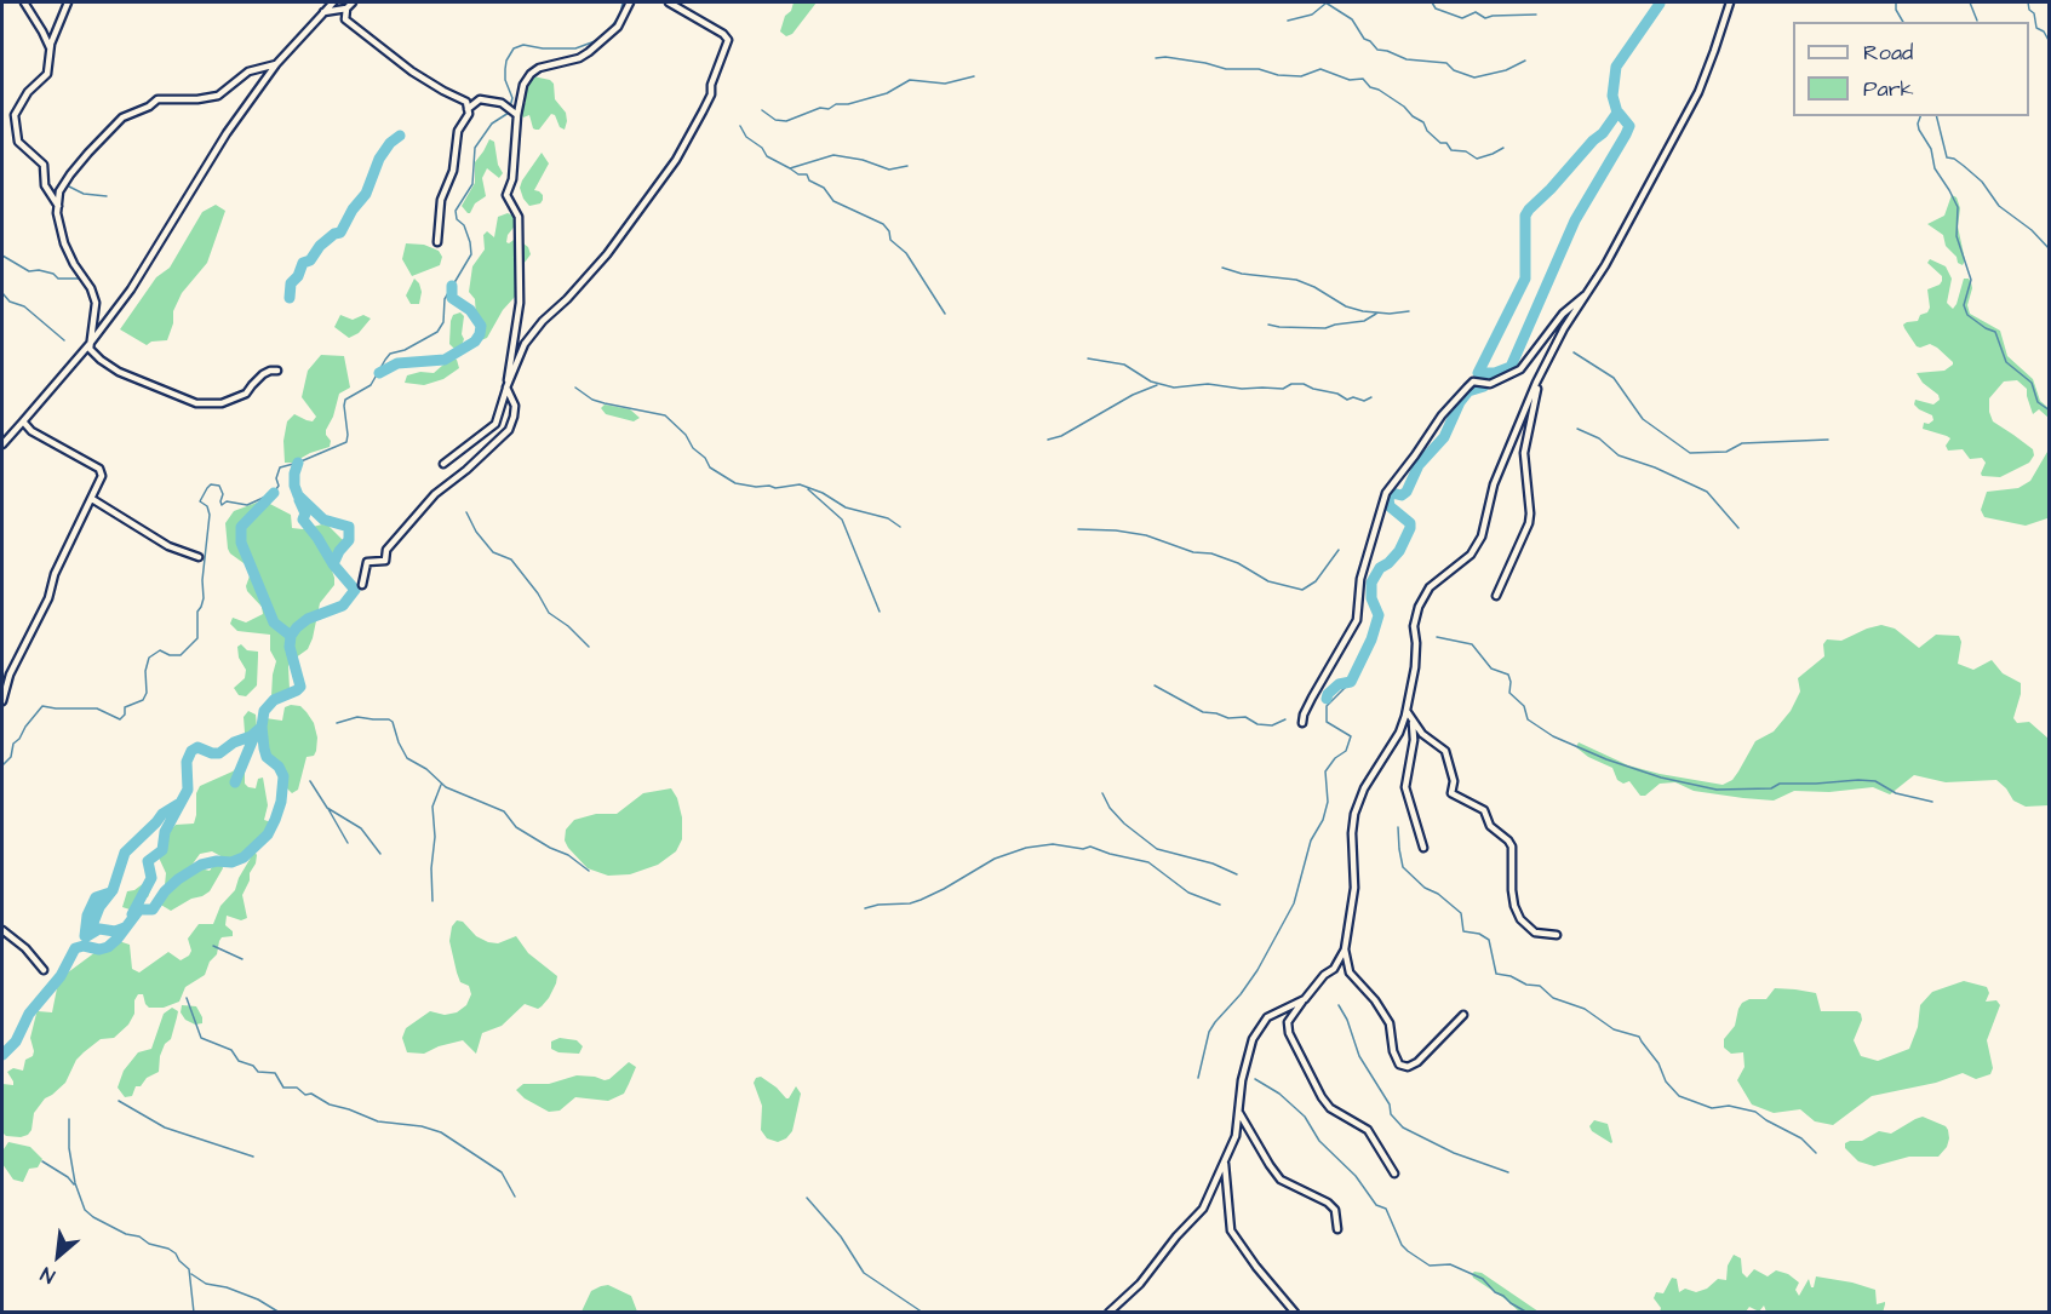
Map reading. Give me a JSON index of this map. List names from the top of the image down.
{
  "legend": ["Road", "Park"],
  "north": "bottom left"
}
